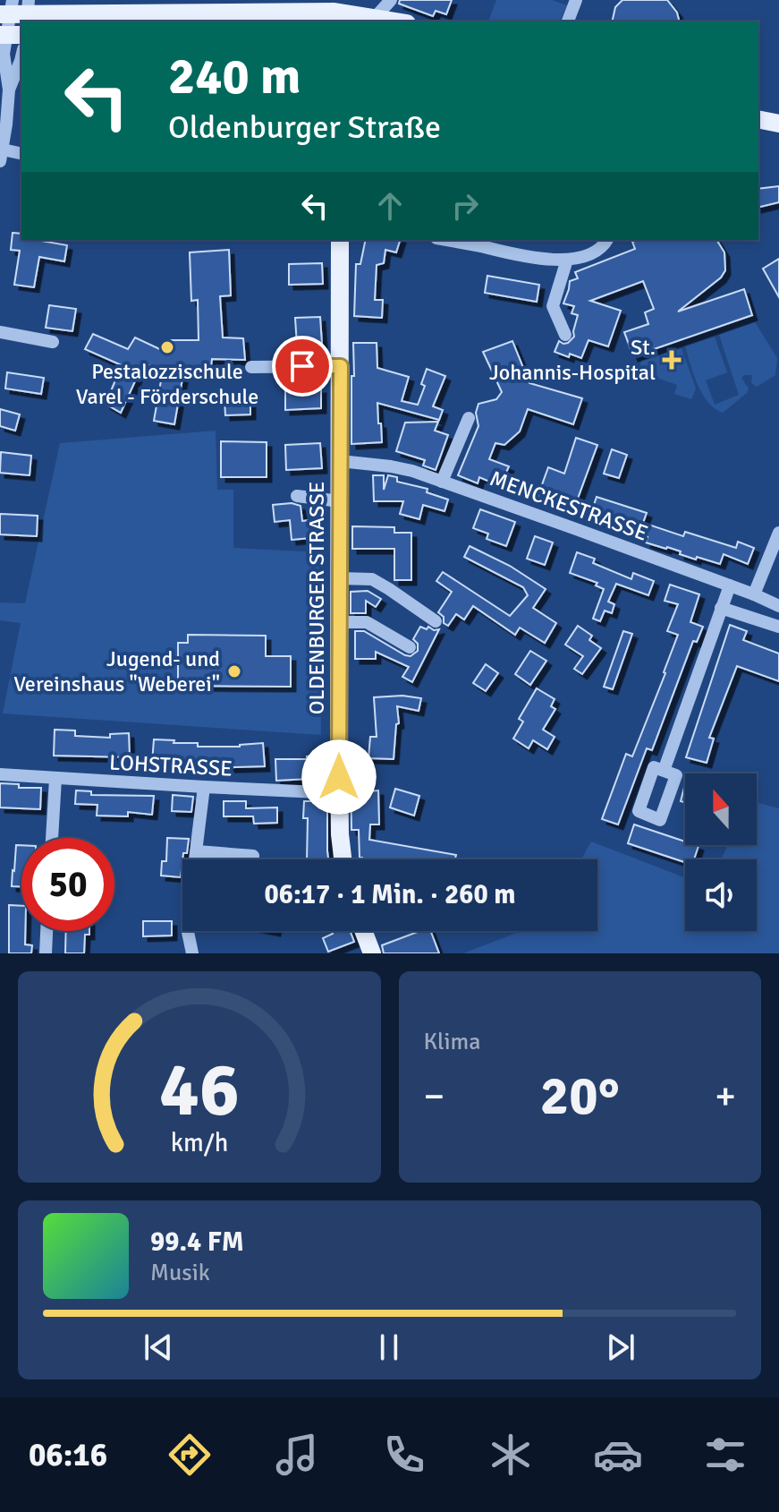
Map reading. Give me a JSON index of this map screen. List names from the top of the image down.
{
  "streets": {
    "main road": ["OLDENBURGER STRASSE"],
    "street": ["MENCKESTRASSE", "LOHSTRASSE"]
  },
  "crossings": [
    ["MENCKESTRASSE", "OLDENBURGER STRASSE"],
    ["OLDENBURGER STRASSE", "LOHSTRASSE"]
  ],
  "places": {
    "other": ["Pestalozzischule Varel - Förderschule", "Jugend- und Vereinshaus \"Weberei\""],
    "health": ["St. Johannis-Hospital"]
  },
  "north": "top",
  "page": {
    "turn": ["240 m", "Oldenburger Straße"],
    "limit": "50",
    "trip": "06:17 · 1 Min. · 260 m",
    "tile": "Klima",
    "heat": ["−", "20°", "+"],
    "song": ["99.4 FM", "Musik"],
    "tabs": "06:16",
    "gauge": ["46", "km/h"]
  }
}
